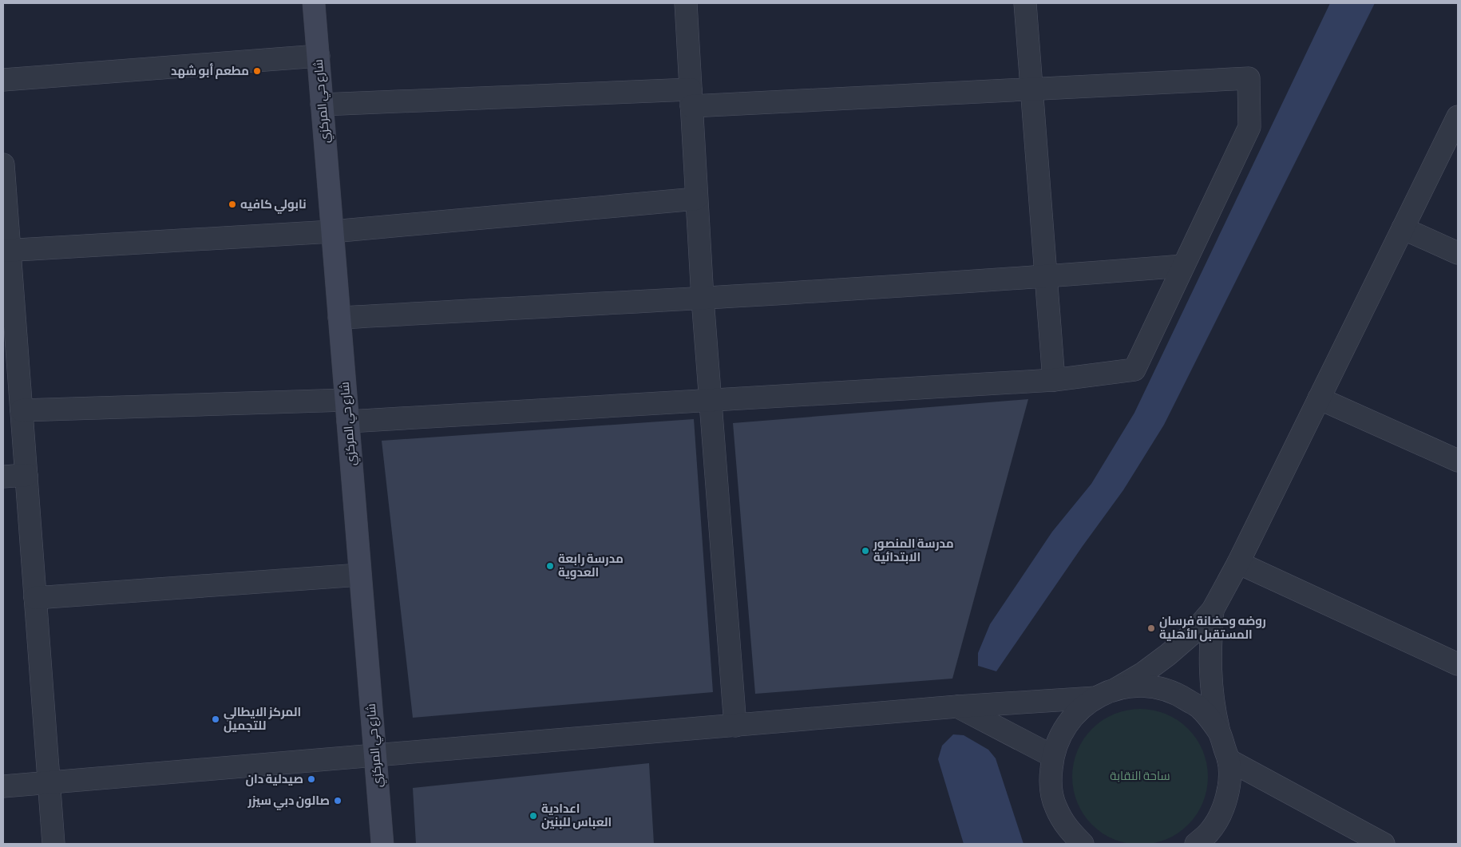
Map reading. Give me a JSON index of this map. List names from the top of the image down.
{
  "streets": {
    "main road": ["شارع حي المركزي"]
  },
  "parks": ["ساحة النقابة"],
  "places": [
    "مطعم أبو شهد",
    "نابولي كافيه",
    "مدرسة المنصور الابتدائية",
    "مدرسة رابعة العدوية",
    "روضه وحضانة فرسان المستقبل الأهلية",
    "المركز الايطالي للتجميل",
    "صيدلية دان",
    "صالون دبي سيزر",
    "اعدادية العباس للبنين"
  ]
}
